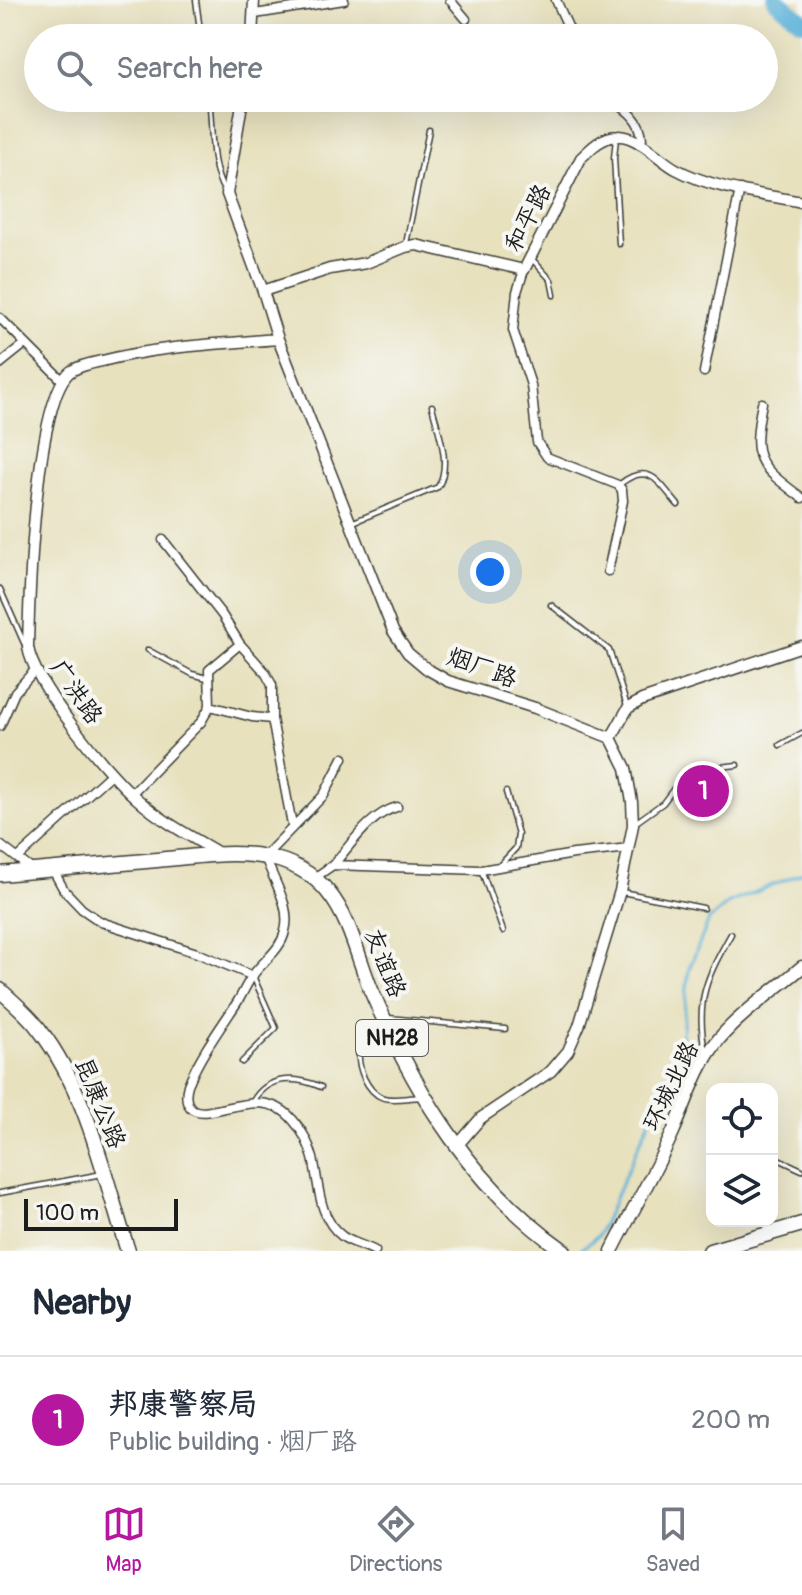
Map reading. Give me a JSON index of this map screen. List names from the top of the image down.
{
  "streets": {
    "highway": ["友谊路", "NH28", "昆康公路"],
    "main road": ["环城北路"],
    "street": ["和平路", "烟厂路", "广洪路"]
  },
  "crossings": [
    ["和平路", "烟厂路"],
    ["广洪路", "友谊路"],
    ["广洪路", "NH28"],
    ["友谊路", "NH28"]
  ],
  "scale_bar": "100 m",
  "page": {
    "search": "Search here",
    "pins": "1",
    "scale": "100 m",
    "heading": "Nearby",
    "list": [
      {
        "mark": "1",
        "name": "邦康警察局",
        "note": "Public building · 烟厂路",
        "value": "200 m"
      }
    ],
    "nav": ["Map", "Directions", "Saved"]
  }
}
